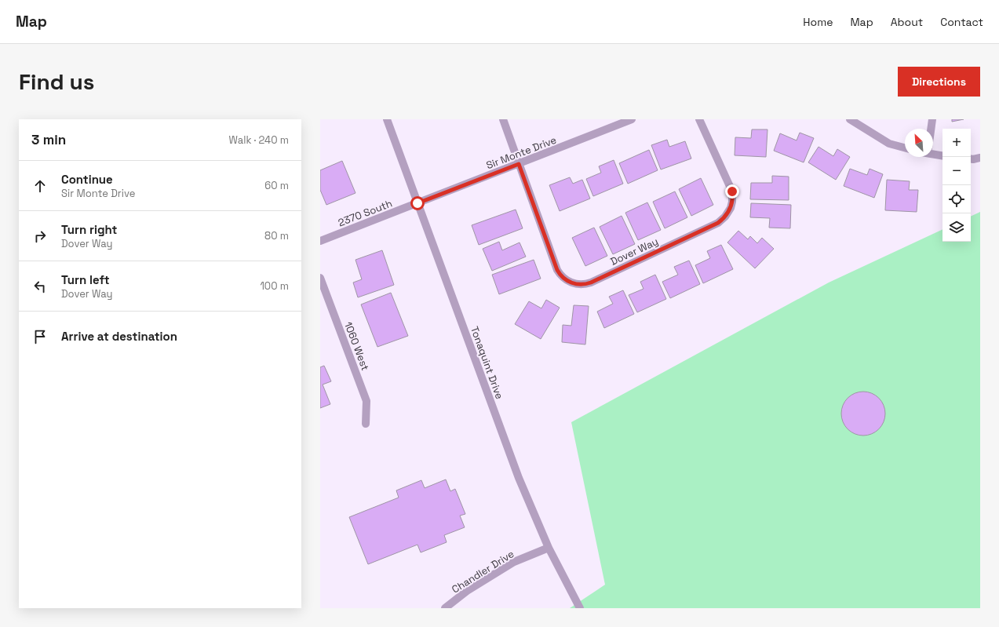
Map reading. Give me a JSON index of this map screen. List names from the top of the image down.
{
  "streets": {
    "street": [
      "Sir Monte Drive",
      "2370 South",
      "Dover Way",
      "1060 West",
      "Tonaquint Drive",
      "Chandler Drive"
    ]
  },
  "crossings": [
    ["Sir Monte Drive", "2370 South"],
    ["Sir Monte Drive", "Dover Way"],
    ["Sir Monte Drive", "Tonaquint Drive"],
    ["2370 South", "Tonaquint Drive"],
    ["Tonaquint Drive", "Chandler Drive"]
  ],
  "north": "top left",
  "page": {
    "header": "Map",
    "nav": [
      "Home",
      "Map",
      "About",
      "Contact"
    ],
    "buttons": "Directions",
    "title": "Find us",
    "heading": ["3 min", "Walk · 240 m"],
    "map_buttons": ["+", "−"],
    "list": [
      ["Continue", "Sir Monte Drive", "60 m"],
      ["Turn right", "Dover Way", "80 m"],
      ["Turn left", "Dover Way", "100 m"],
      "Arrive at destination"
    ]
  }
}
